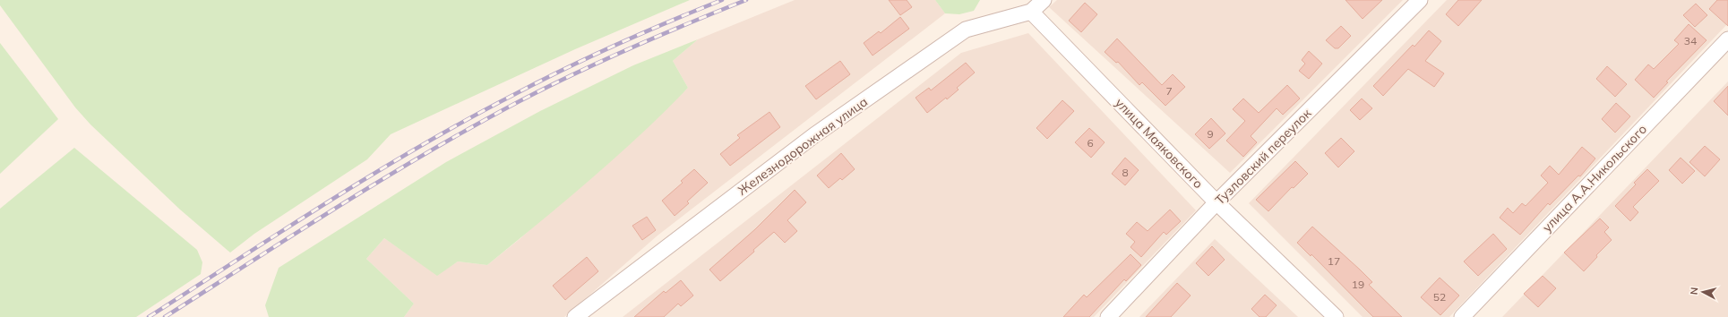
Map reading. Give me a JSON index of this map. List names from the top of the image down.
{
  "streets": {
    "street": [
      "улица Маяковского",
      "Железнодорожная улица",
      "Тузловский переулок",
      "улица А.А.Никольского"
    ]
  },
  "crossings": [
    ["улица Маяковского", "Железнодорожная улица"],
    ["улица Маяковского", "Тузловский переулок"]
  ],
  "house_numbers": [
    "34",
    "7",
    "9",
    "6",
    "8",
    "17",
    "19",
    "52"
  ],
  "north": "left"
}
